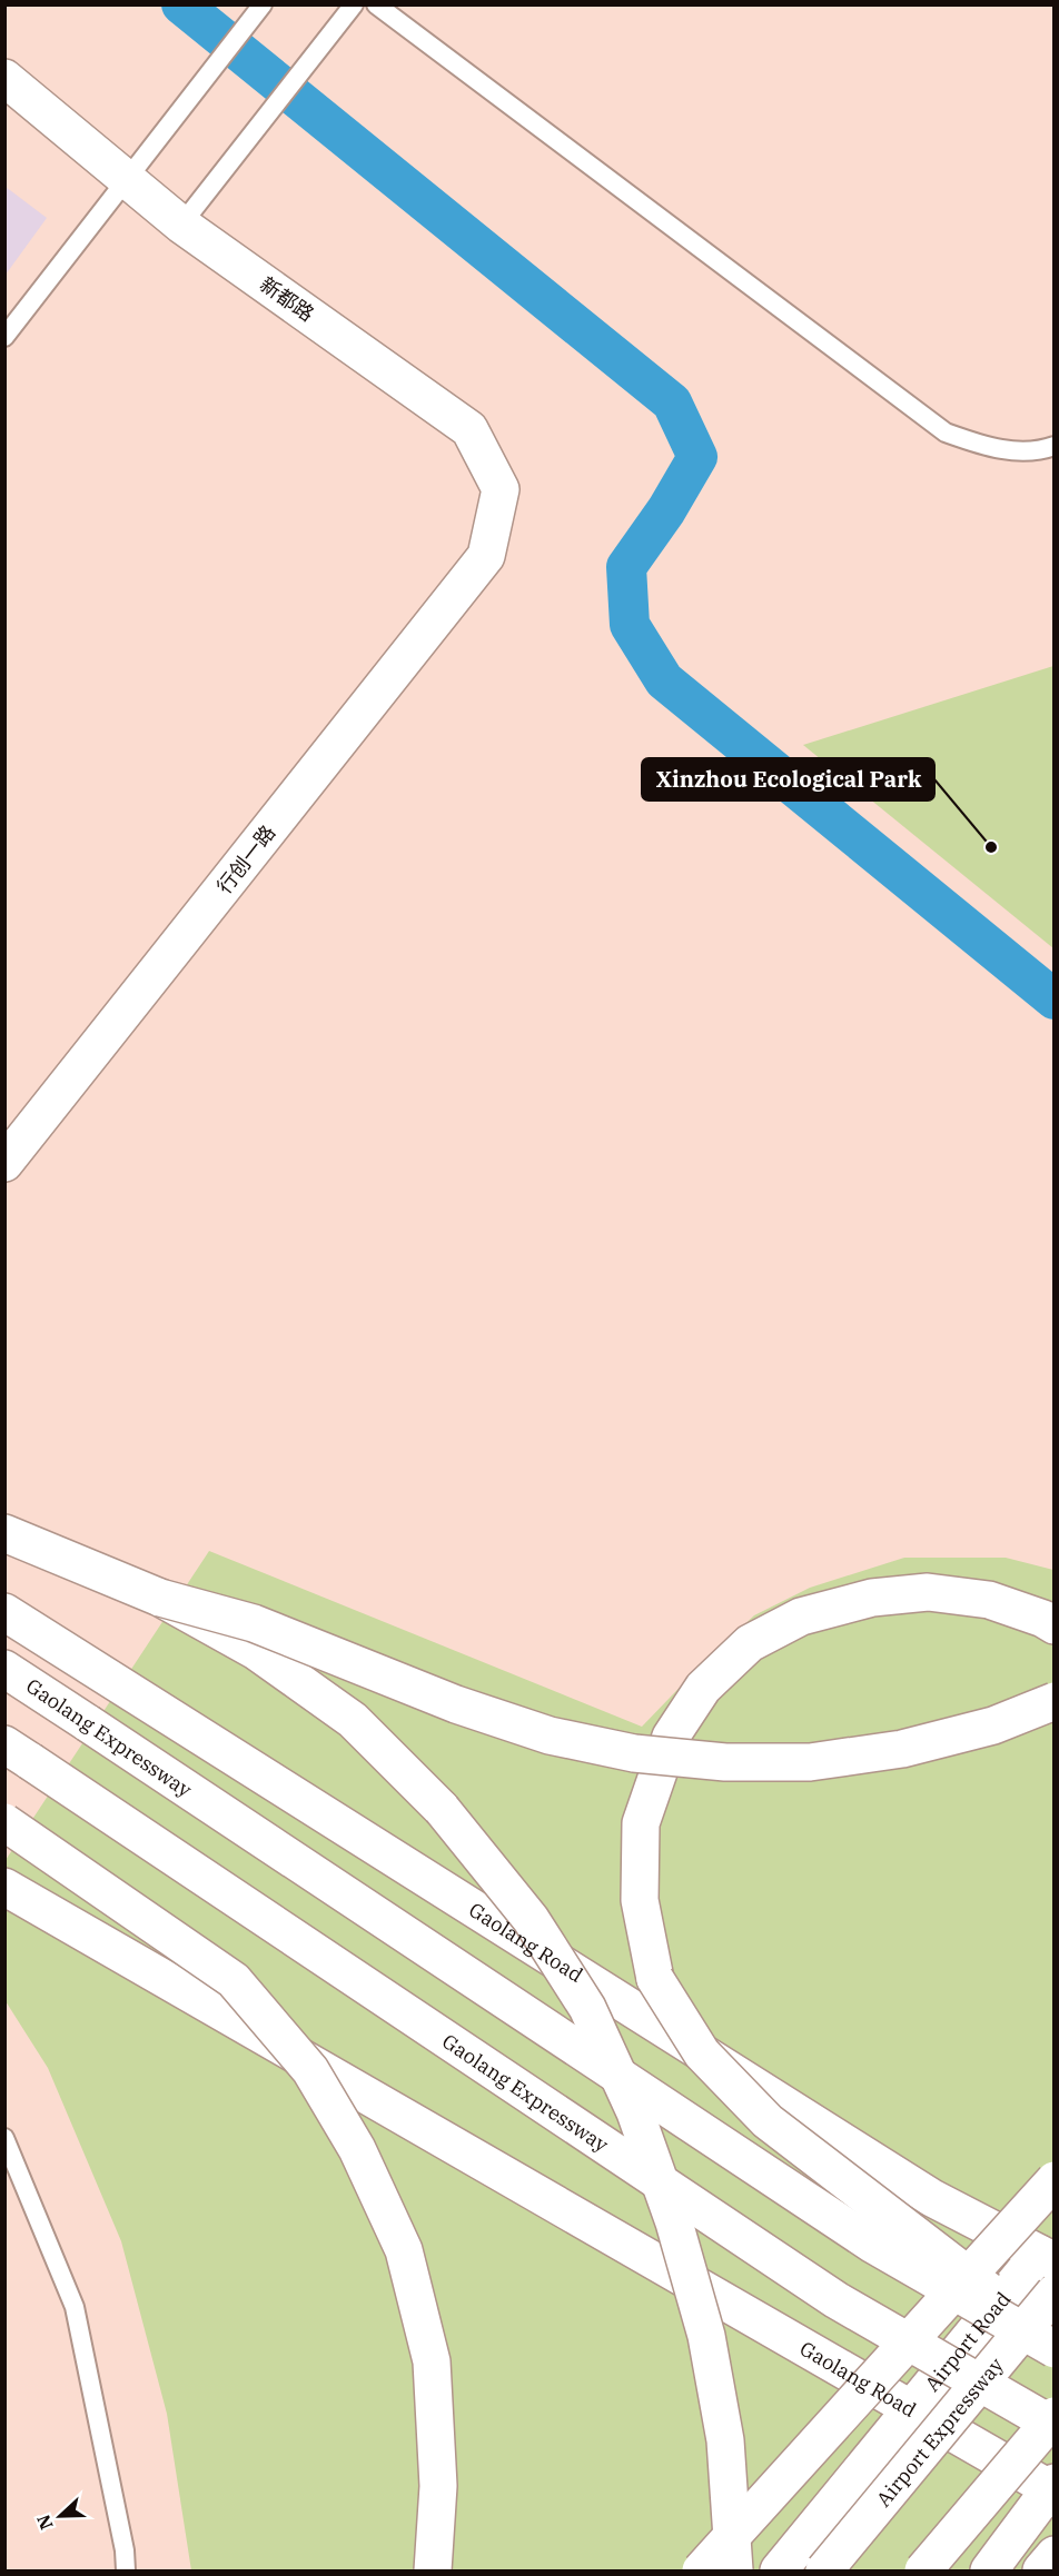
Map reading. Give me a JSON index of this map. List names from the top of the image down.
{
  "streets": {
    "main road": [
      "新都路",
      "行创一路",
      "Gaolang Expressway",
      "Gaolang Road",
      "Airport Road",
      "Airport Expressway"
    ]
  },
  "crossings": [
    ["新都路", "行创一路"],
    ["Gaolang Road", "Airport Road"]
  ],
  "places": ["Xinzhou Ecological Park"],
  "north": "left"
}
